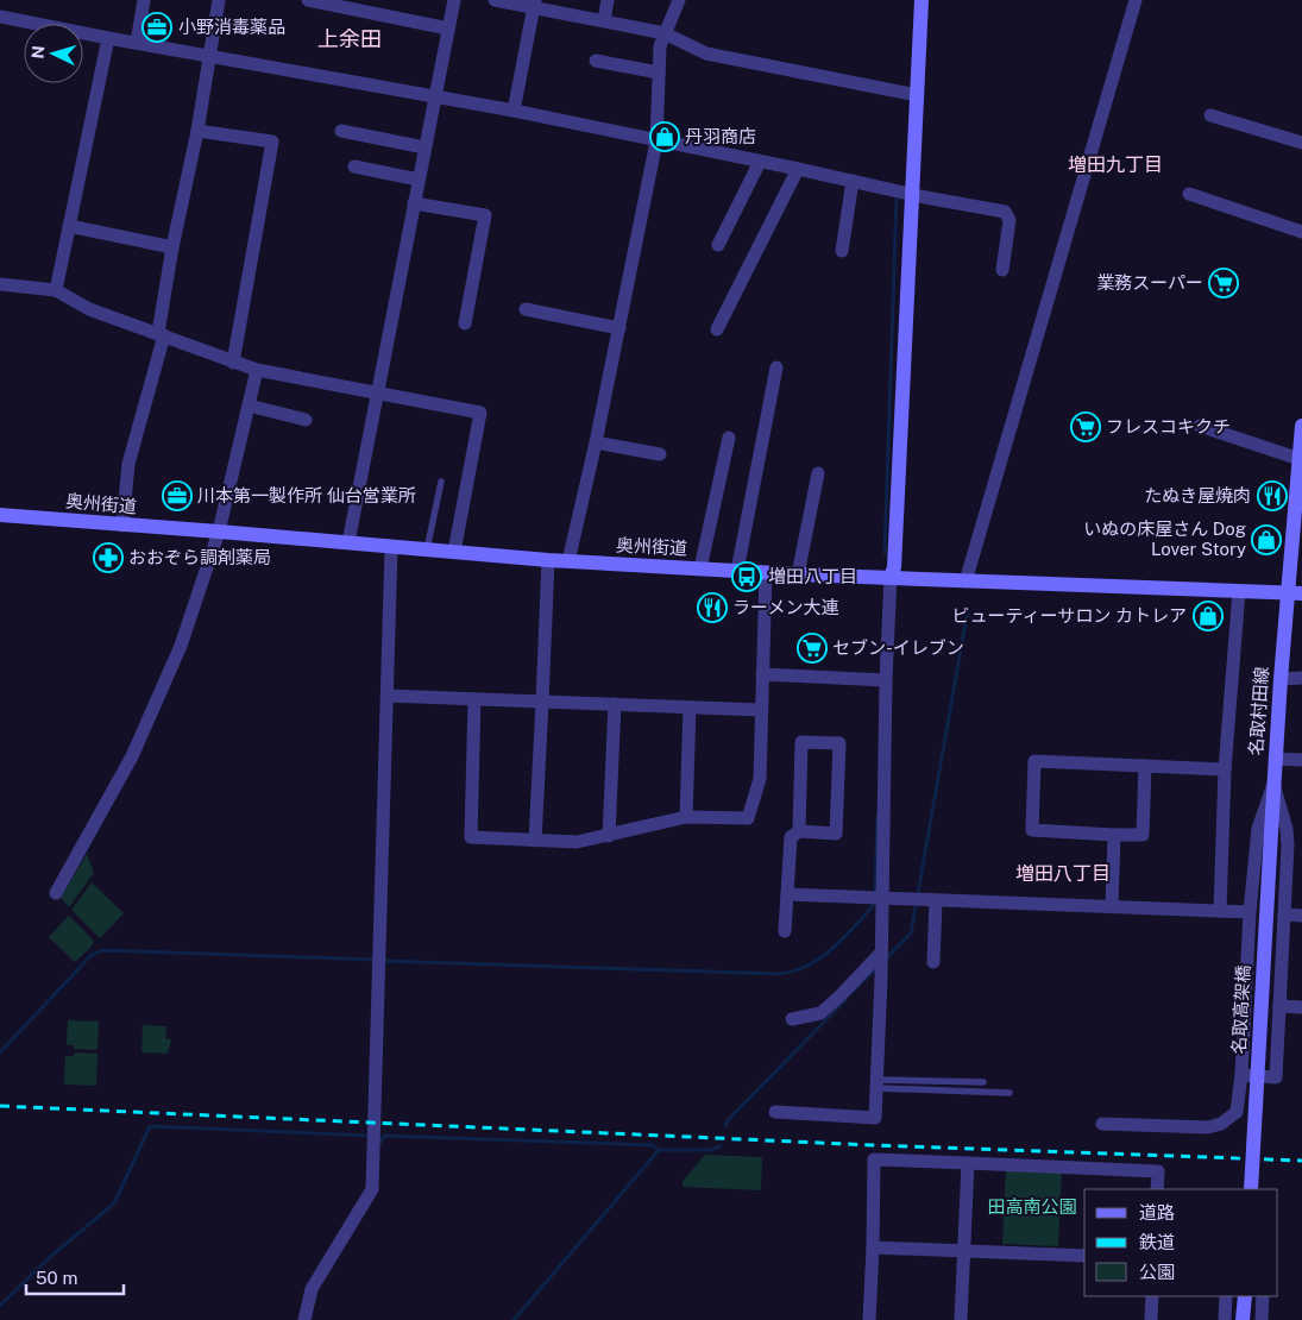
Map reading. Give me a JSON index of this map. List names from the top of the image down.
{
  "streets": {
    "main road": ["奥州街道", "名取村田線", "名取高架橋"]
  },
  "crossings": [
    ["奥州街道", "名取村田線"],
    ["名取村田線", "名取高架橋"]
  ],
  "districts": ["上余田", "増田九丁目", "増田八丁目"],
  "parks": ["田高南公園"],
  "places": {
    "office": ["小野消毒薬品", "川本第一製作所 仙台営業所"],
    "shop": ["丹羽商店", "いぬの床屋さん Dog Lover Story", "ビューティーサロン カトレア"],
    "supermarket": ["業務スーパー", "フレスコキクチ", "セブン-イレブン"],
    "restaurant": ["たぬき屋焼肉", "ラーメン大連"],
    "pharmacy": ["おおぞら調剤薬局"],
    "bus stop": ["増田八丁目"]
  },
  "legend": ["道路", "鉄道", "公園"],
  "scale_bar": "50 m",
  "north": "left"
}
